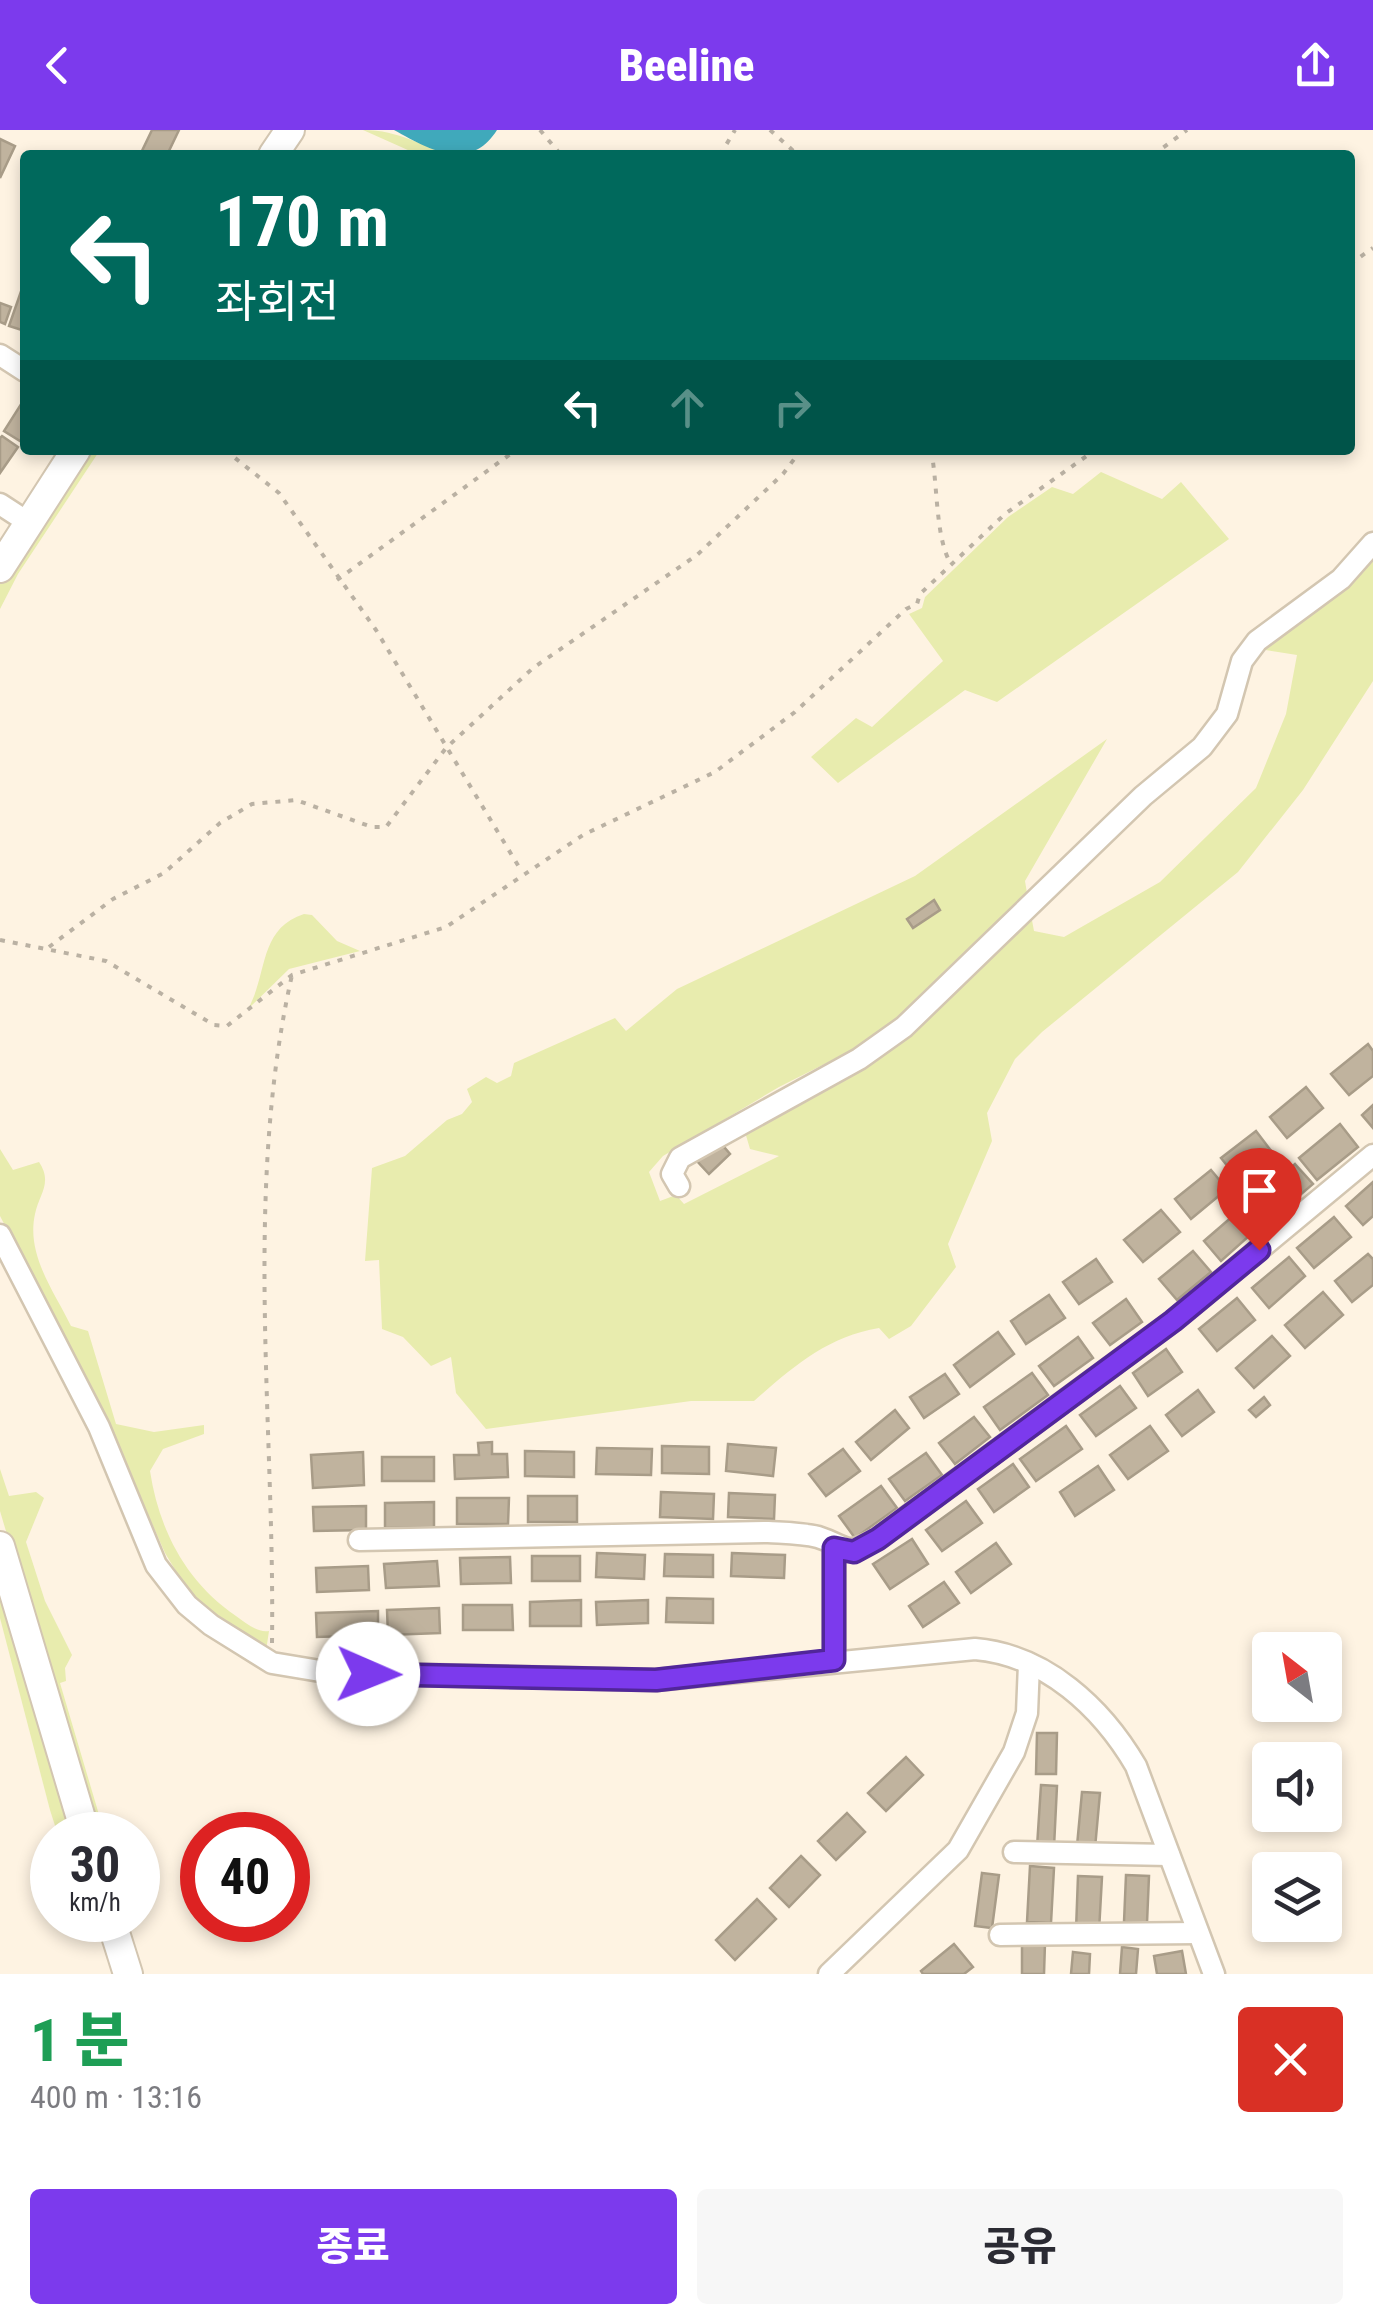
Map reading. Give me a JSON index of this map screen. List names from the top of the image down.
{
  "north": "top left",
  "page": {
    "header": "Beeline",
    "turn": ["170 m", "좌회전"],
    "speed": "30 km/h",
    "limit": "40",
    "heading": ["1 분", "400 m · 13:16"],
    "buttons": ["종료", "공유"]
  }
}
